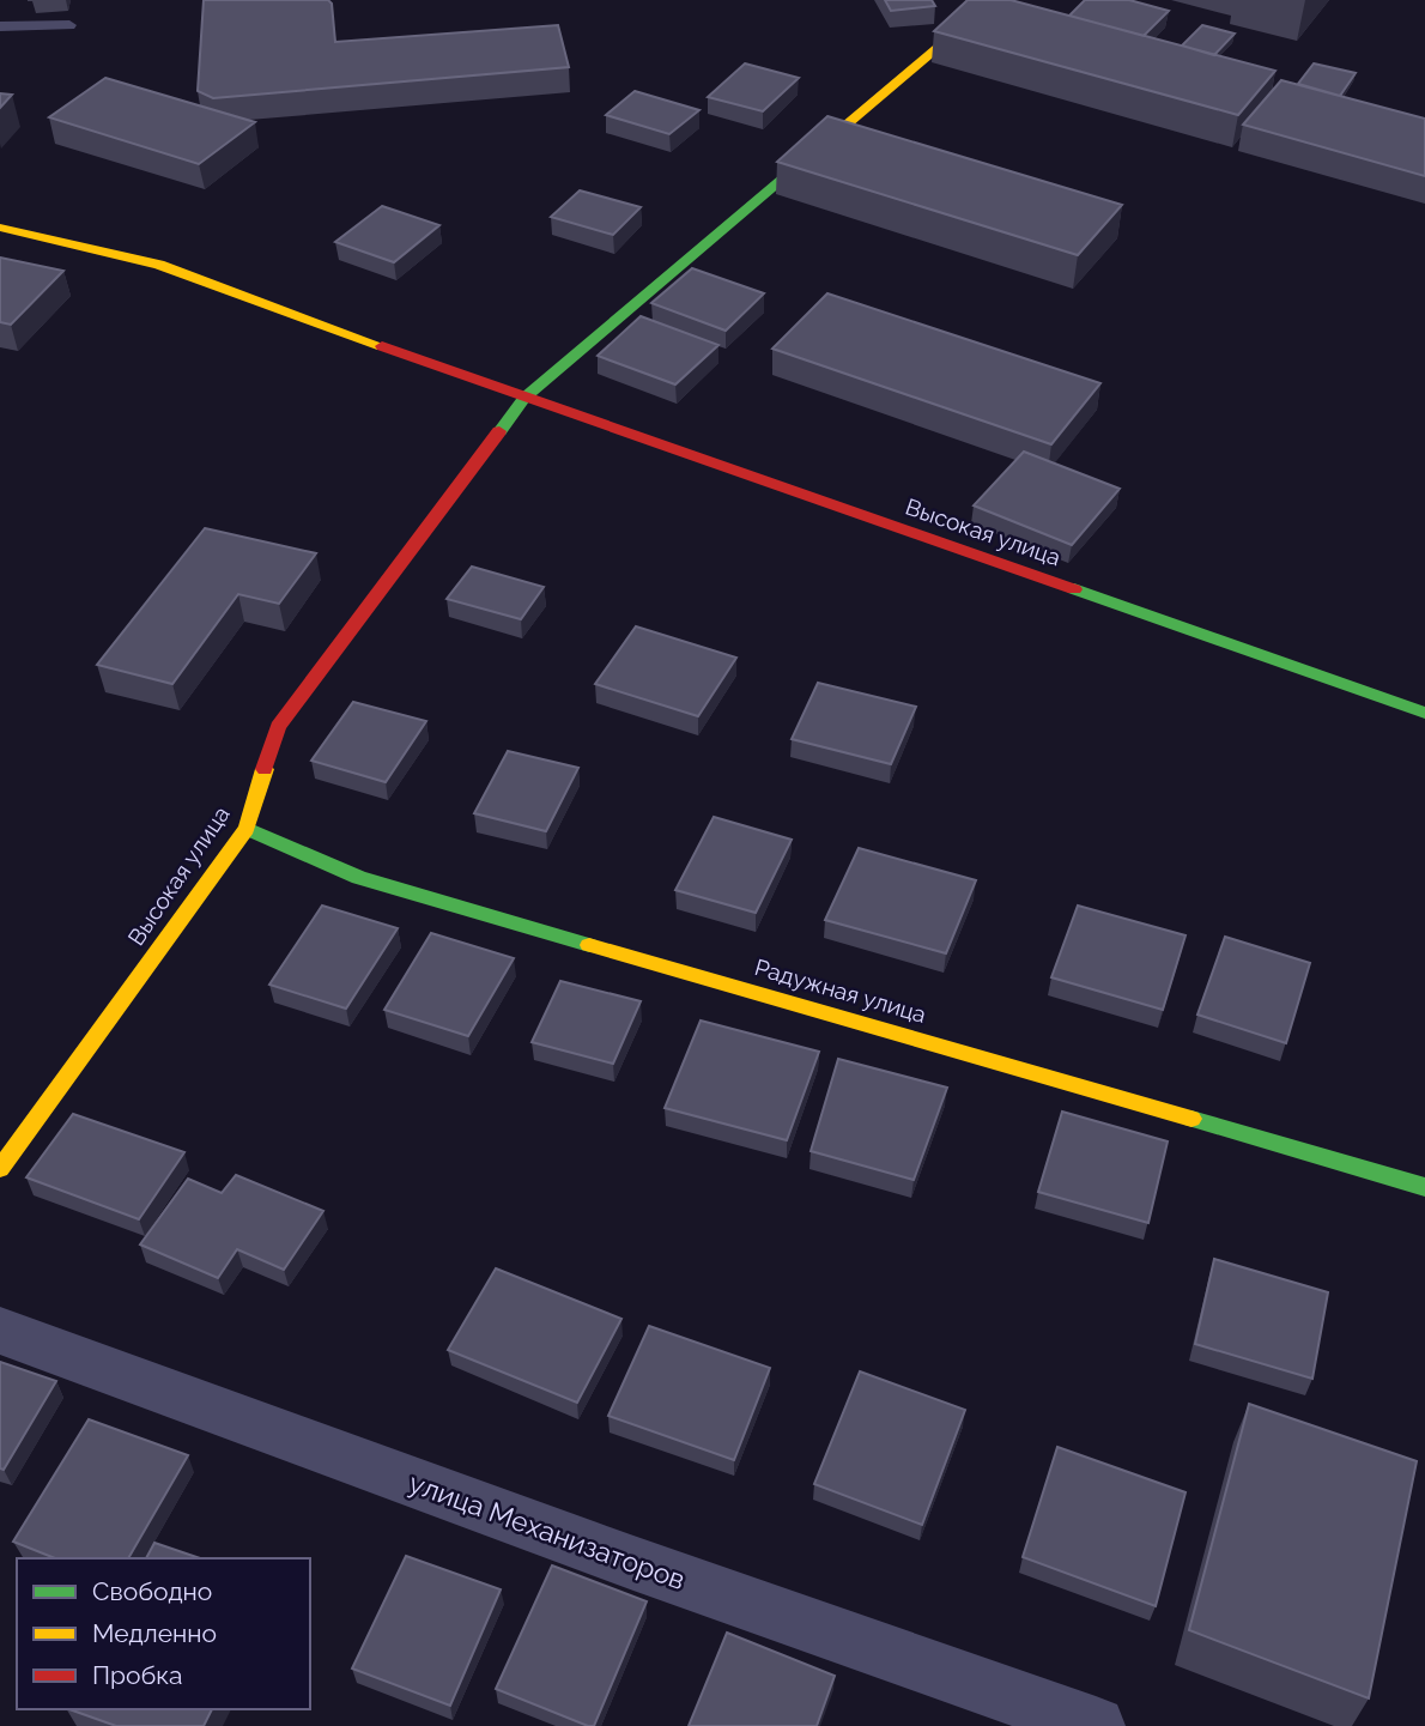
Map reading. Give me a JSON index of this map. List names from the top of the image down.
{
  "streets": {
    "street": ["Высокая улица", "Радужная улица", "улица Механизаторов"]
  },
  "crossings": [
    ["Высокая улица", "Радужная улица"]
  ],
  "legend": ["Свободно", "Медленно", "Пробка"]
}
